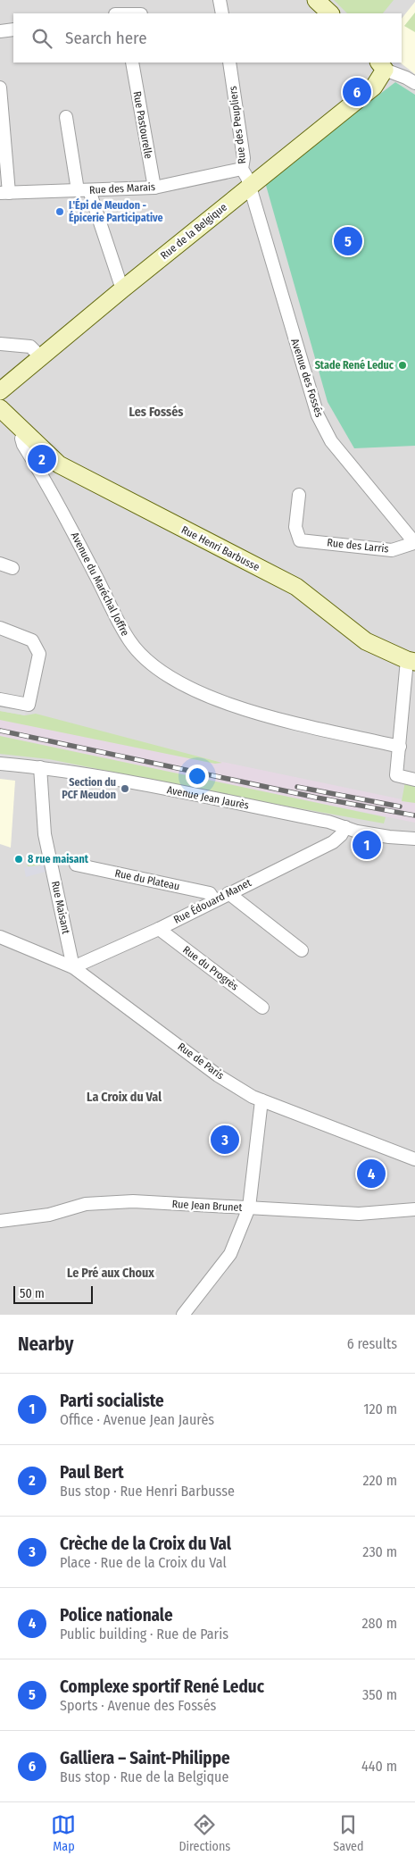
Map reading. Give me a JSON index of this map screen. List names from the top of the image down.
{
  "streets": {
    "street": [
      "Rue Pastourelle",
      "Rue des Peupliers",
      "Rue des Marais",
      "Rue de la Belgique",
      "Avenue des Fossés",
      "Rue des Larris",
      "Rue Henri Barbusse",
      "Avenue du Maréchal Joffre",
      "Avenue Jean Jaurès",
      "Rue du Plateau",
      "Rue Édouard Manet",
      "Rue Maisant",
      "Rue du Progrès",
      "Rue de Paris",
      "Rue Jean Brunet"
    ]
  },
  "crossings": [
    ["Rue Pastourelle", "Rue des Marais"],
    ["Rue des Peupliers", "Rue des Marais"],
    ["Rue des Peupliers", "Rue de la Belgique"],
    ["Rue des Peupliers", "Avenue des Fossés"],
    ["Rue de la Belgique", "Avenue des Fossés"],
    ["Avenue des Fossés", "Rue des Larris"],
    ["Rue Henri Barbusse", "Avenue du Maréchal Joffre"],
    ["Avenue Jean Jaurès", "Rue Édouard Manet"],
    ["Avenue Jean Jaurès", "Rue Maisant"],
    ["Rue du Plateau", "Rue Édouard Manet"],
    ["Rue Édouard Manet", "Rue Maisant"],
    ["Rue Édouard Manet", "Rue du Progrès"],
    ["Rue Édouard Manet", "Rue de Paris"],
    ["Rue Maisant", "Rue de Paris"]
  ],
  "districts": ["Les Fossés", "La Croix du Val", "Le Pré aux Choux"],
  "places": [
    "L'Épi de Meudon - Épicerie Participative",
    "Stade René Leduc",
    "Section du PCF Meudon",
    "8 rue maisant"
  ],
  "scale_bar": "50 m",
  "page": {
    "search": "Search here",
    "pins": [
      "6",
      "5",
      "2",
      "1",
      "3",
      "4"
    ],
    "scale": "50 m",
    "heading": ["Nearby", "6 results"],
    "list": [
      {
        "mark": "1",
        "name": "Parti socialiste",
        "note": "Office · Avenue Jean Jaurès",
        "value": "120 m"
      },
      {
        "mark": "2",
        "name": "Paul Bert",
        "note": "Bus stop · Rue Henri Barbusse",
        "value": "220 m"
      },
      {
        "mark": "3",
        "name": "Crèche de la Croix du Val",
        "note": "Place · Rue de la Croix du Val",
        "value": "230 m"
      },
      {
        "mark": "4",
        "name": "Police nationale",
        "note": "Public building · Rue de Paris",
        "value": "280 m"
      },
      {
        "mark": "5",
        "name": "Complexe sportif René Leduc",
        "note": "Sports · Avenue des Fossés",
        "value": "350 m"
      },
      {
        "mark": "6",
        "name": "Galliera – Saint-Philippe",
        "note": "Bus stop · Rue de la Belgique",
        "value": "440 m"
      }
    ],
    "nav": ["Map", "Directions", "Saved"]
  }
}
